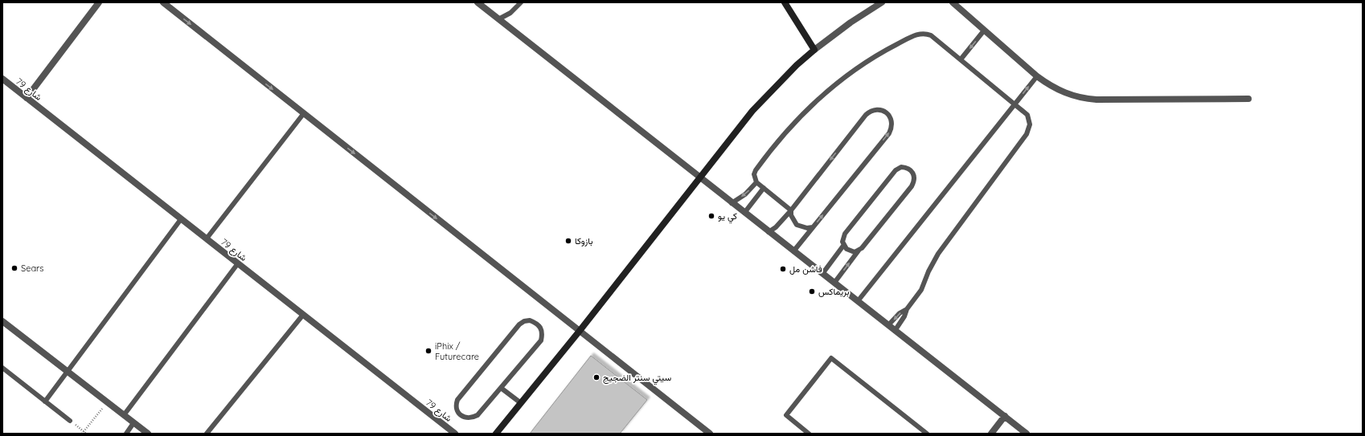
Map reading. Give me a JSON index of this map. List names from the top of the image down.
{
  "streets": {
    "street": ["شارع 79"]
  },
  "places": [
    "كي يو",
    "بازوكا",
    "Sears",
    "فاشن مل",
    "بريماكس",
    "iPhix / Futurecare",
    "سيتي سنتر الضجيج"
  ]
}
